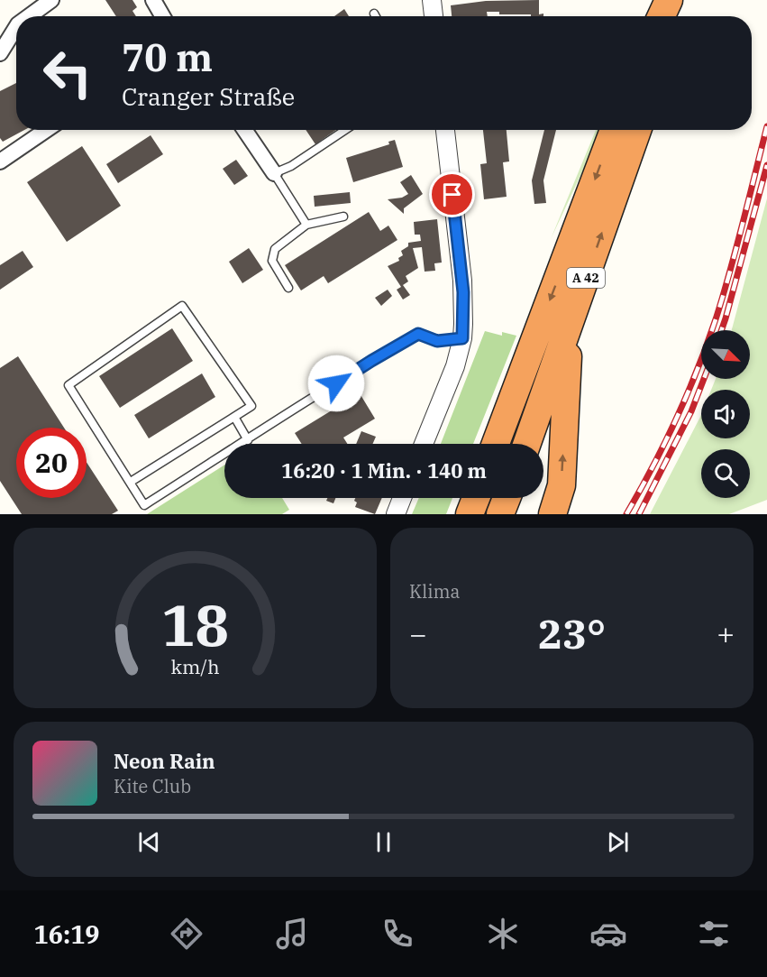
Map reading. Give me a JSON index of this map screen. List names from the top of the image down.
{
  "streets": {
    "highway": ["A 42"]
  },
  "north": "bottom right",
  "page": {
    "turn": ["70 m", "Cranger Straße"],
    "limit": "20",
    "trip": "16:20 · 1 Min. · 140 m",
    "tile": "Klima",
    "heat": ["−", "23°", "+"],
    "song": ["Neon Rain", "Kite Club"],
    "tabs": "16:19",
    "gauge": ["18", "km/h"]
  }
}
